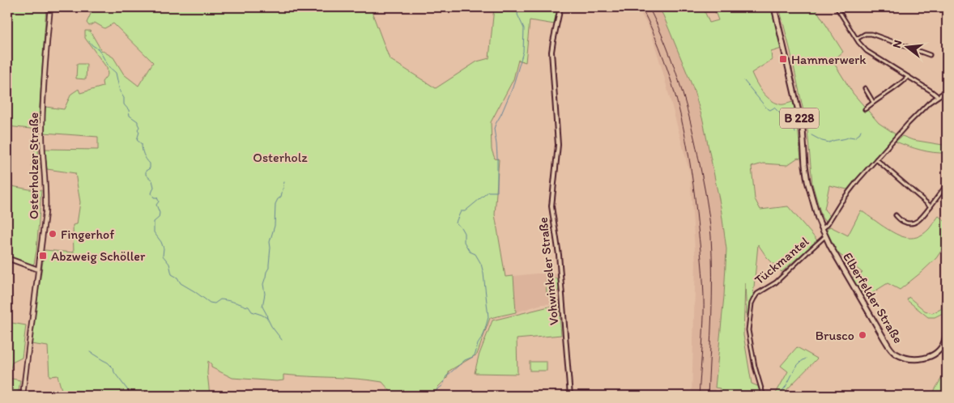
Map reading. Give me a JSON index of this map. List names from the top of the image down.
{
  "streets": {
    "main road": ["B 228", "Osterholzer Straße", "Elberfelder Straße"],
    "street": ["Tückmantel", "Vohwinkeler Straße"]
  },
  "crossings": [
    ["B 228", "Elberfelder Straße"],
    ["Tückmantel", "Elberfelder Straße"]
  ],
  "parks": ["Osterholz"],
  "places": {
    "transit": ["Hammerwerk", "Abzweig Schöller"],
    "other": ["Fingerhof", "Brusco"]
  },
  "north": "left"
}
